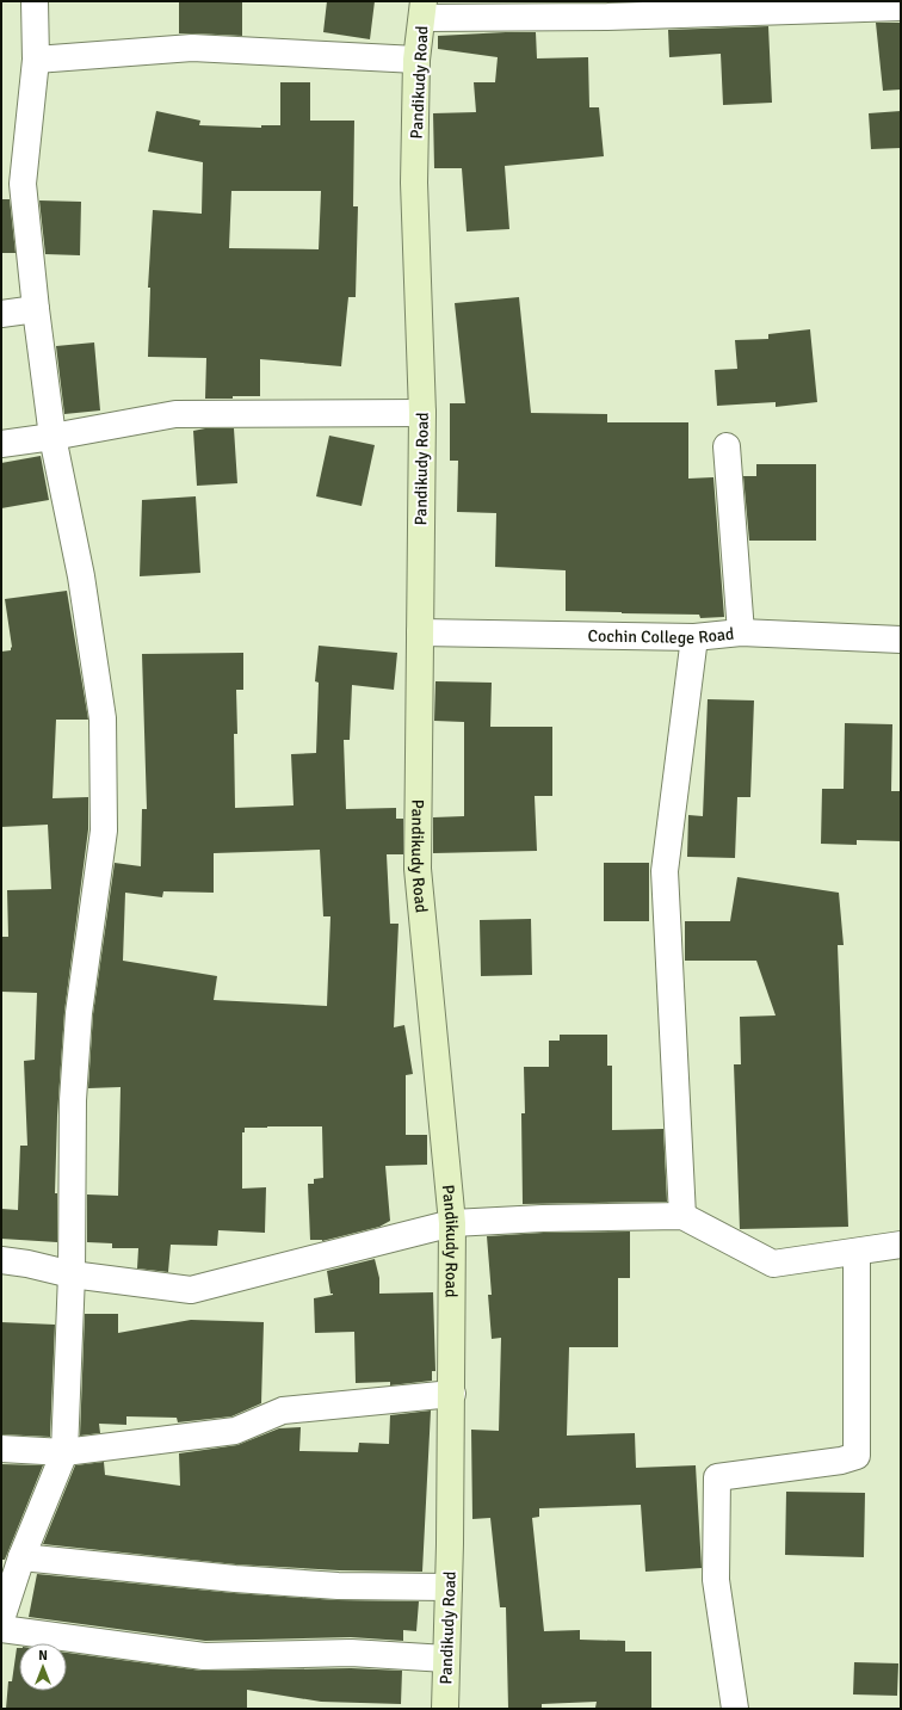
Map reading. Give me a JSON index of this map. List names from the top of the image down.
{
  "streets": {
    "street": ["Pandikudy Road", "Cochin College Road"]
  },
  "crossings": [
    ["Pandikudy Road", "Cochin College Road"]
  ],
  "north": "top"
}
